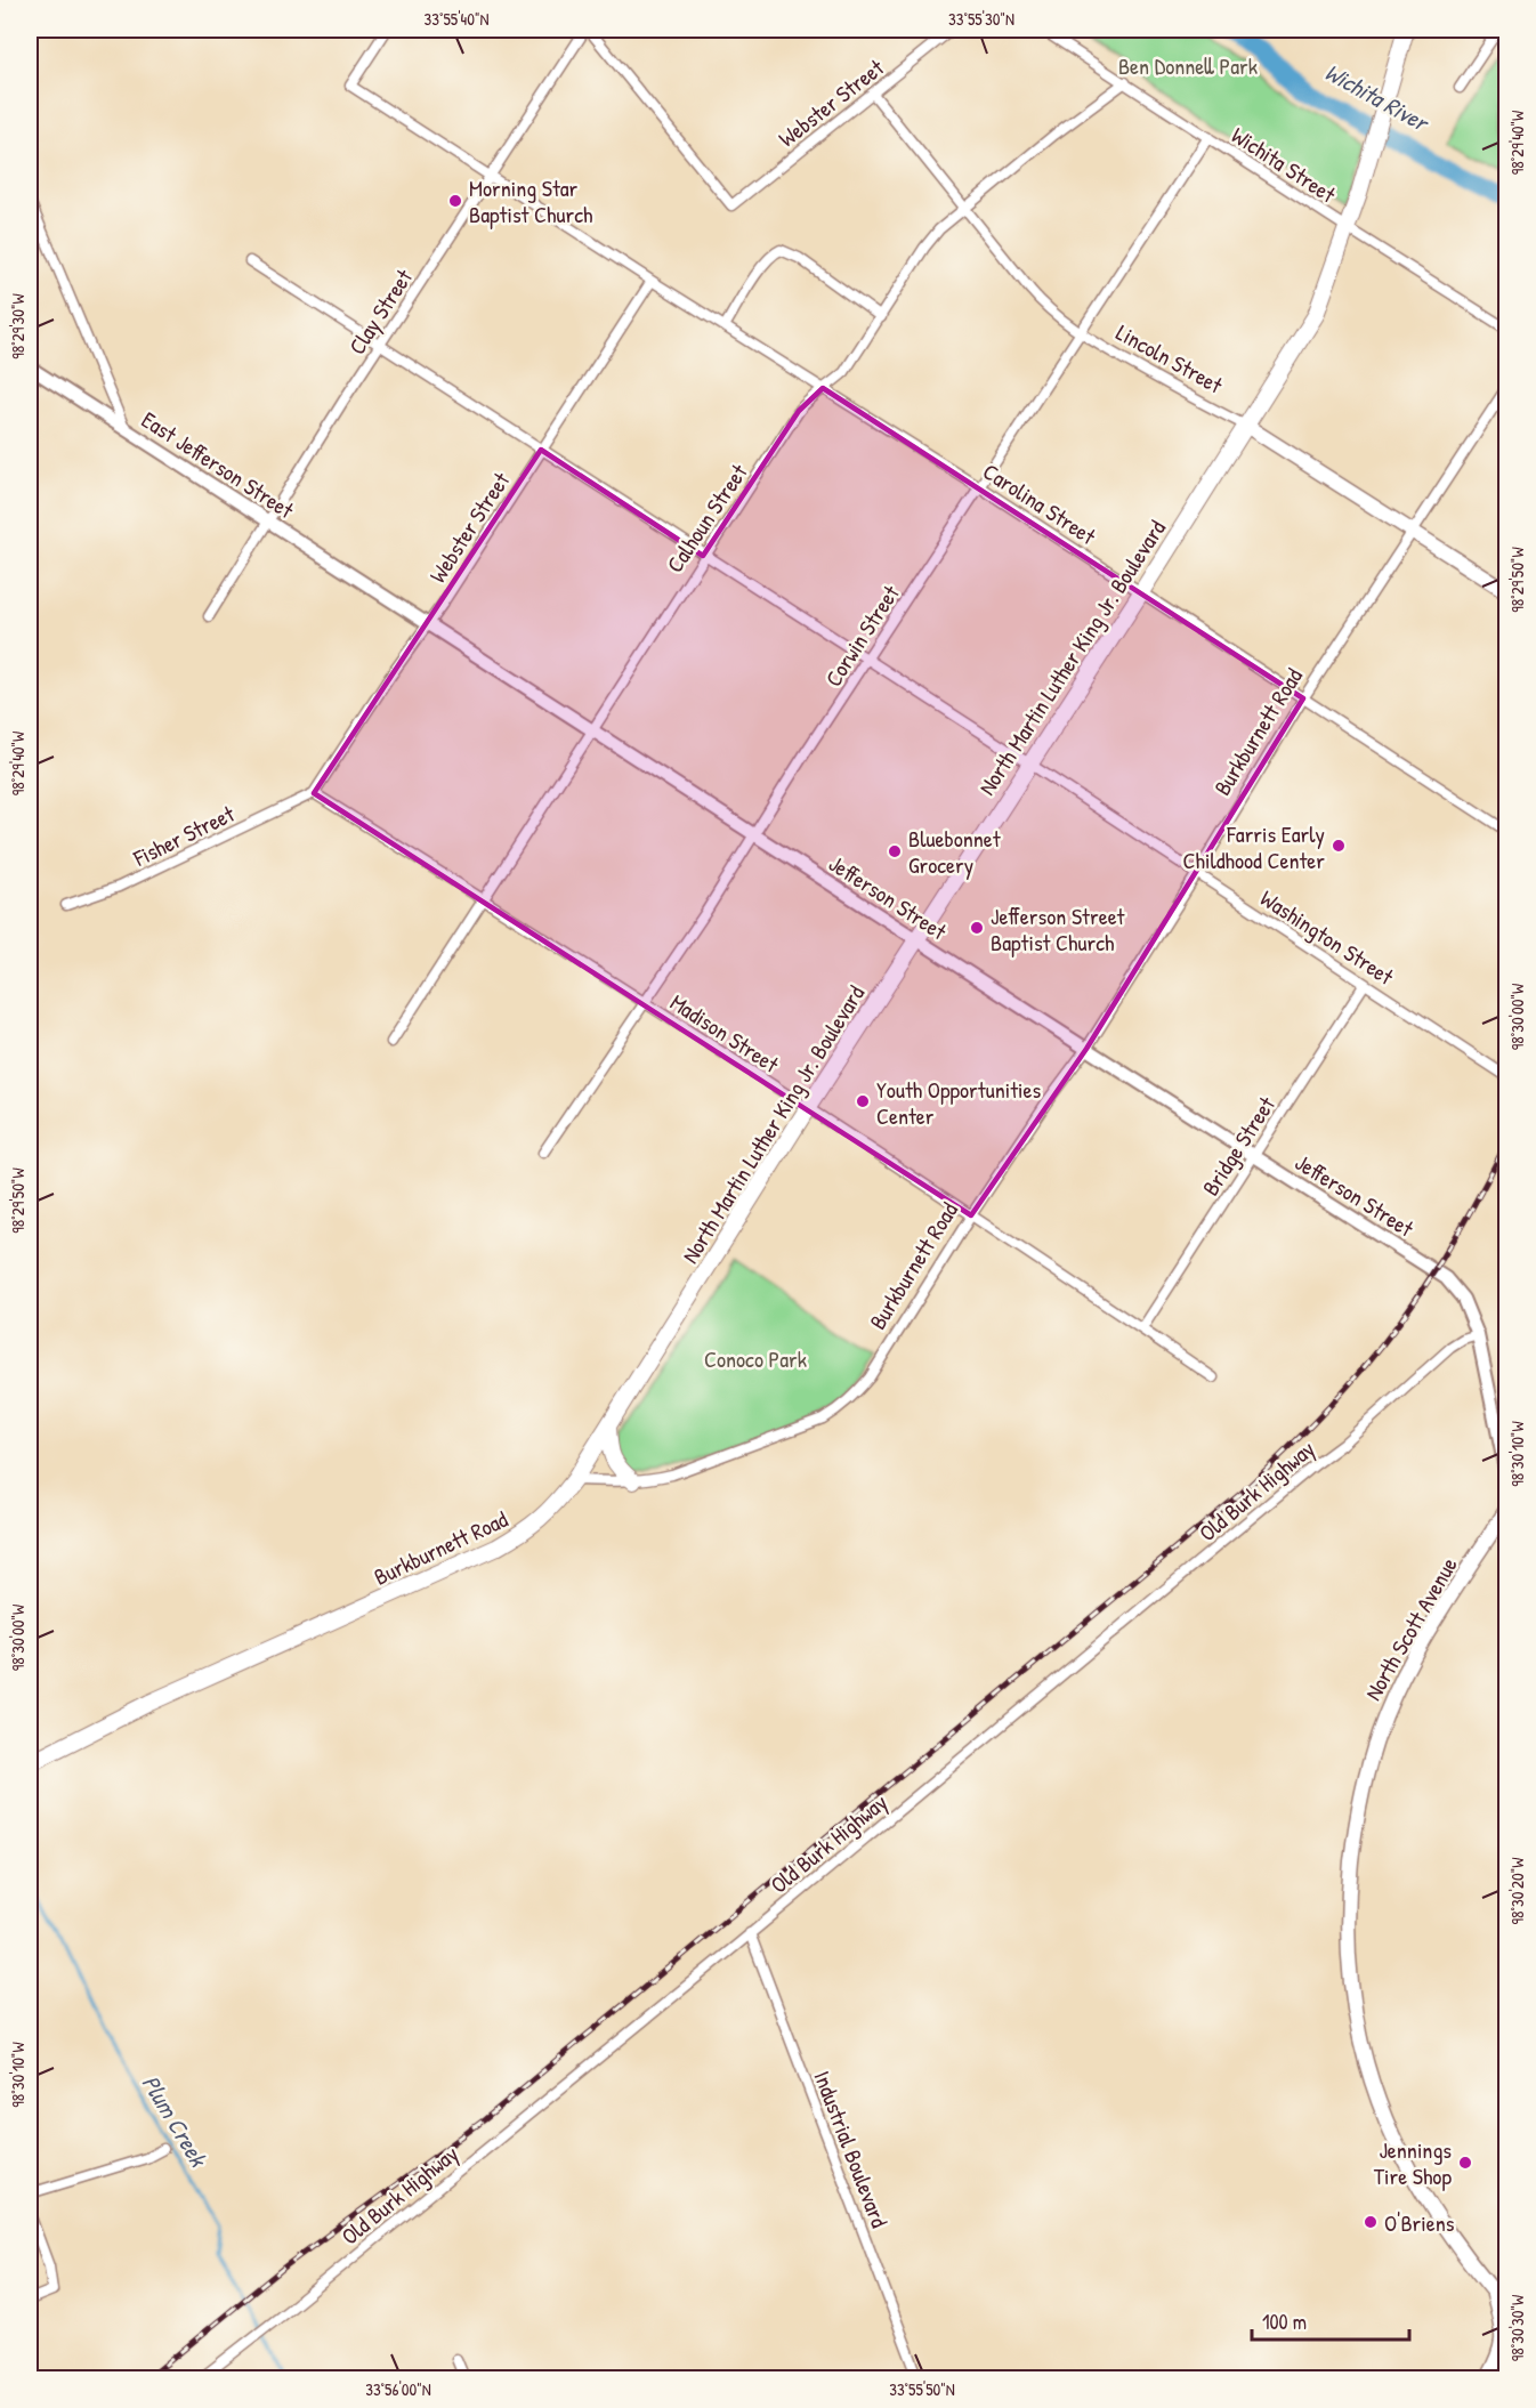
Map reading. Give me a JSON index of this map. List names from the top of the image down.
{
  "streets": {
    "main road": [
      "Lincoln Street",
      "North Martin Luther King Jr. Boulevard",
      "Burkburnett Road",
      "North Scott Avenue"
    ],
    "street": [
      "Webster Street",
      "Wichita Street",
      "Clay Street",
      "East Jefferson Street",
      "Carolina Street",
      "Calhoun Street",
      "Corwin Street",
      "Fisher Street",
      "Jefferson Street",
      "Washington Street",
      "Madison Street",
      "Bridge Street",
      "Old Burk Highway",
      "Industrial Boulevard"
    ]
  },
  "crossings": [
    ["Webster Street", "Clay Street"],
    ["Webster Street", "Lincoln Street"],
    ["Webster Street", "East Jefferson Street"],
    ["Webster Street", "Carolina Street"],
    ["Webster Street", "Fisher Street"],
    ["Webster Street", "Jefferson Street"],
    ["Webster Street", "Washington Street"],
    ["Webster Street", "Madison Street"],
    ["Wichita Street", "Calhoun Street"],
    ["Wichita Street", "Corwin Street"],
    ["Wichita Street", "North Martin Luther King Jr. Boulevard"],
    ["Clay Street", "East Jefferson Street"],
    ["Clay Street", "Carolina Street"],
    ["Clay Street", "Washington Street"],
    ["Lincoln Street", "Calhoun Street"],
    ["Lincoln Street", "Corwin Street"],
    ["Lincoln Street", "North Martin Luther King Jr. Boulevard"],
    ["Lincoln Street", "Burkburnett Road"],
    ["East Jefferson Street", "Jefferson Street"],
    ["Carolina Street", "Calhoun Street"],
    ["Carolina Street", "Corwin Street"],
    ["Carolina Street", "North Martin Luther King Jr. Boulevard"],
    ["Carolina Street", "Burkburnett Road"],
    ["Calhoun Street", "Jefferson Street"],
    ["Calhoun Street", "Washington Street"],
    ["Calhoun Street", "Madison Street"],
    ["Corwin Street", "Jefferson Street"],
    ["Corwin Street", "Washington Street"],
    ["Corwin Street", "Madison Street"],
    ["North Martin Luther King Jr. Boulevard", "Burkburnett Road"],
    ["North Martin Luther King Jr. Boulevard", "Jefferson Street"],
    ["North Martin Luther King Jr. Boulevard", "Washington Street"],
    ["North Martin Luther King Jr. Boulevard", "Madison Street"],
    ["Burkburnett Road", "Jefferson Street"],
    ["Burkburnett Road", "Washington Street"],
    ["Burkburnett Road", "Madison Street"],
    ["Fisher Street", "Madison Street"],
    ["Jefferson Street", "Bridge Street"],
    ["Jefferson Street", "Old Burk Highway"],
    ["Washington Street", "Bridge Street"],
    ["Madison Street", "Bridge Street"],
    ["Old Burk Highway", "Industrial Boulevard"]
  ],
  "water": ["Wichita River", "Plum Creek"],
  "parks": ["Ben Donnell Park", "Conoco Park"],
  "places": [
    "Morning Star Baptist Church",
    "Farris Early Childhood Center",
    "Bluebonnet Grocery",
    "Jefferson Street Baptist Church",
    "Youth Opportunities Center",
    "Jennings Tire Shop",
    "O'Briens"
  ],
  "scale_bar": "100 m",
  "coordinates": [
    "33°55'40\"N",
    "33°55'30\"N",
    "98°29'40\"W",
    "98°29'30\"W",
    "98°29'50\"W",
    "98°30'00\"W",
    "98°30'10\"W",
    "98°30'20\"W",
    "98°30'30\"W",
    "33°56'00\"N",
    "33°55'50\"N"
  ]
}
